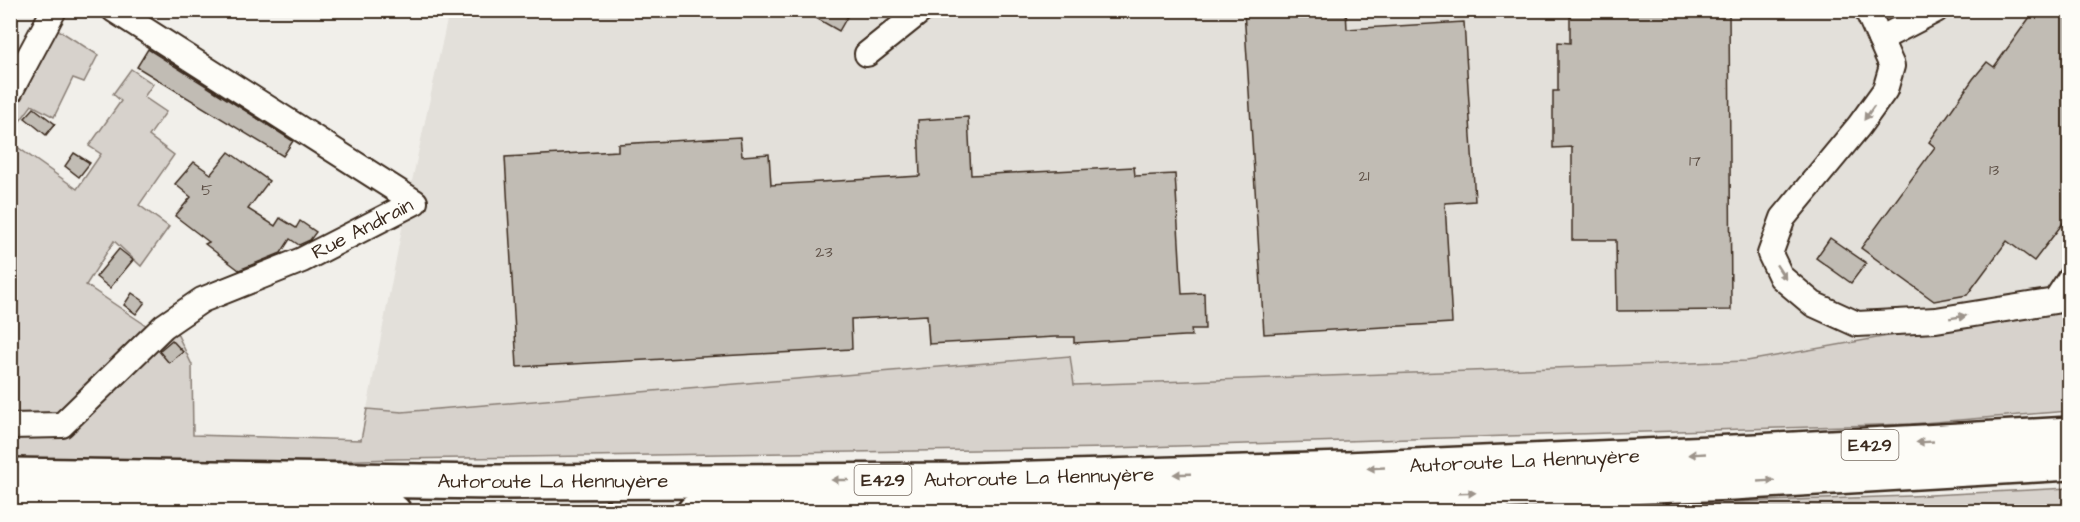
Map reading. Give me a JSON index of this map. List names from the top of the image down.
{
  "streets": {
    "highway": ["E429", "Autoroute La Hennuyère"],
    "street": ["Rue Andrain"]
  },
  "crossings": [
    ["E429", "Autoroute La Hennuyère"]
  ],
  "house_numbers": [
    "17",
    "13",
    "21",
    "5",
    "23"
  ]
}
